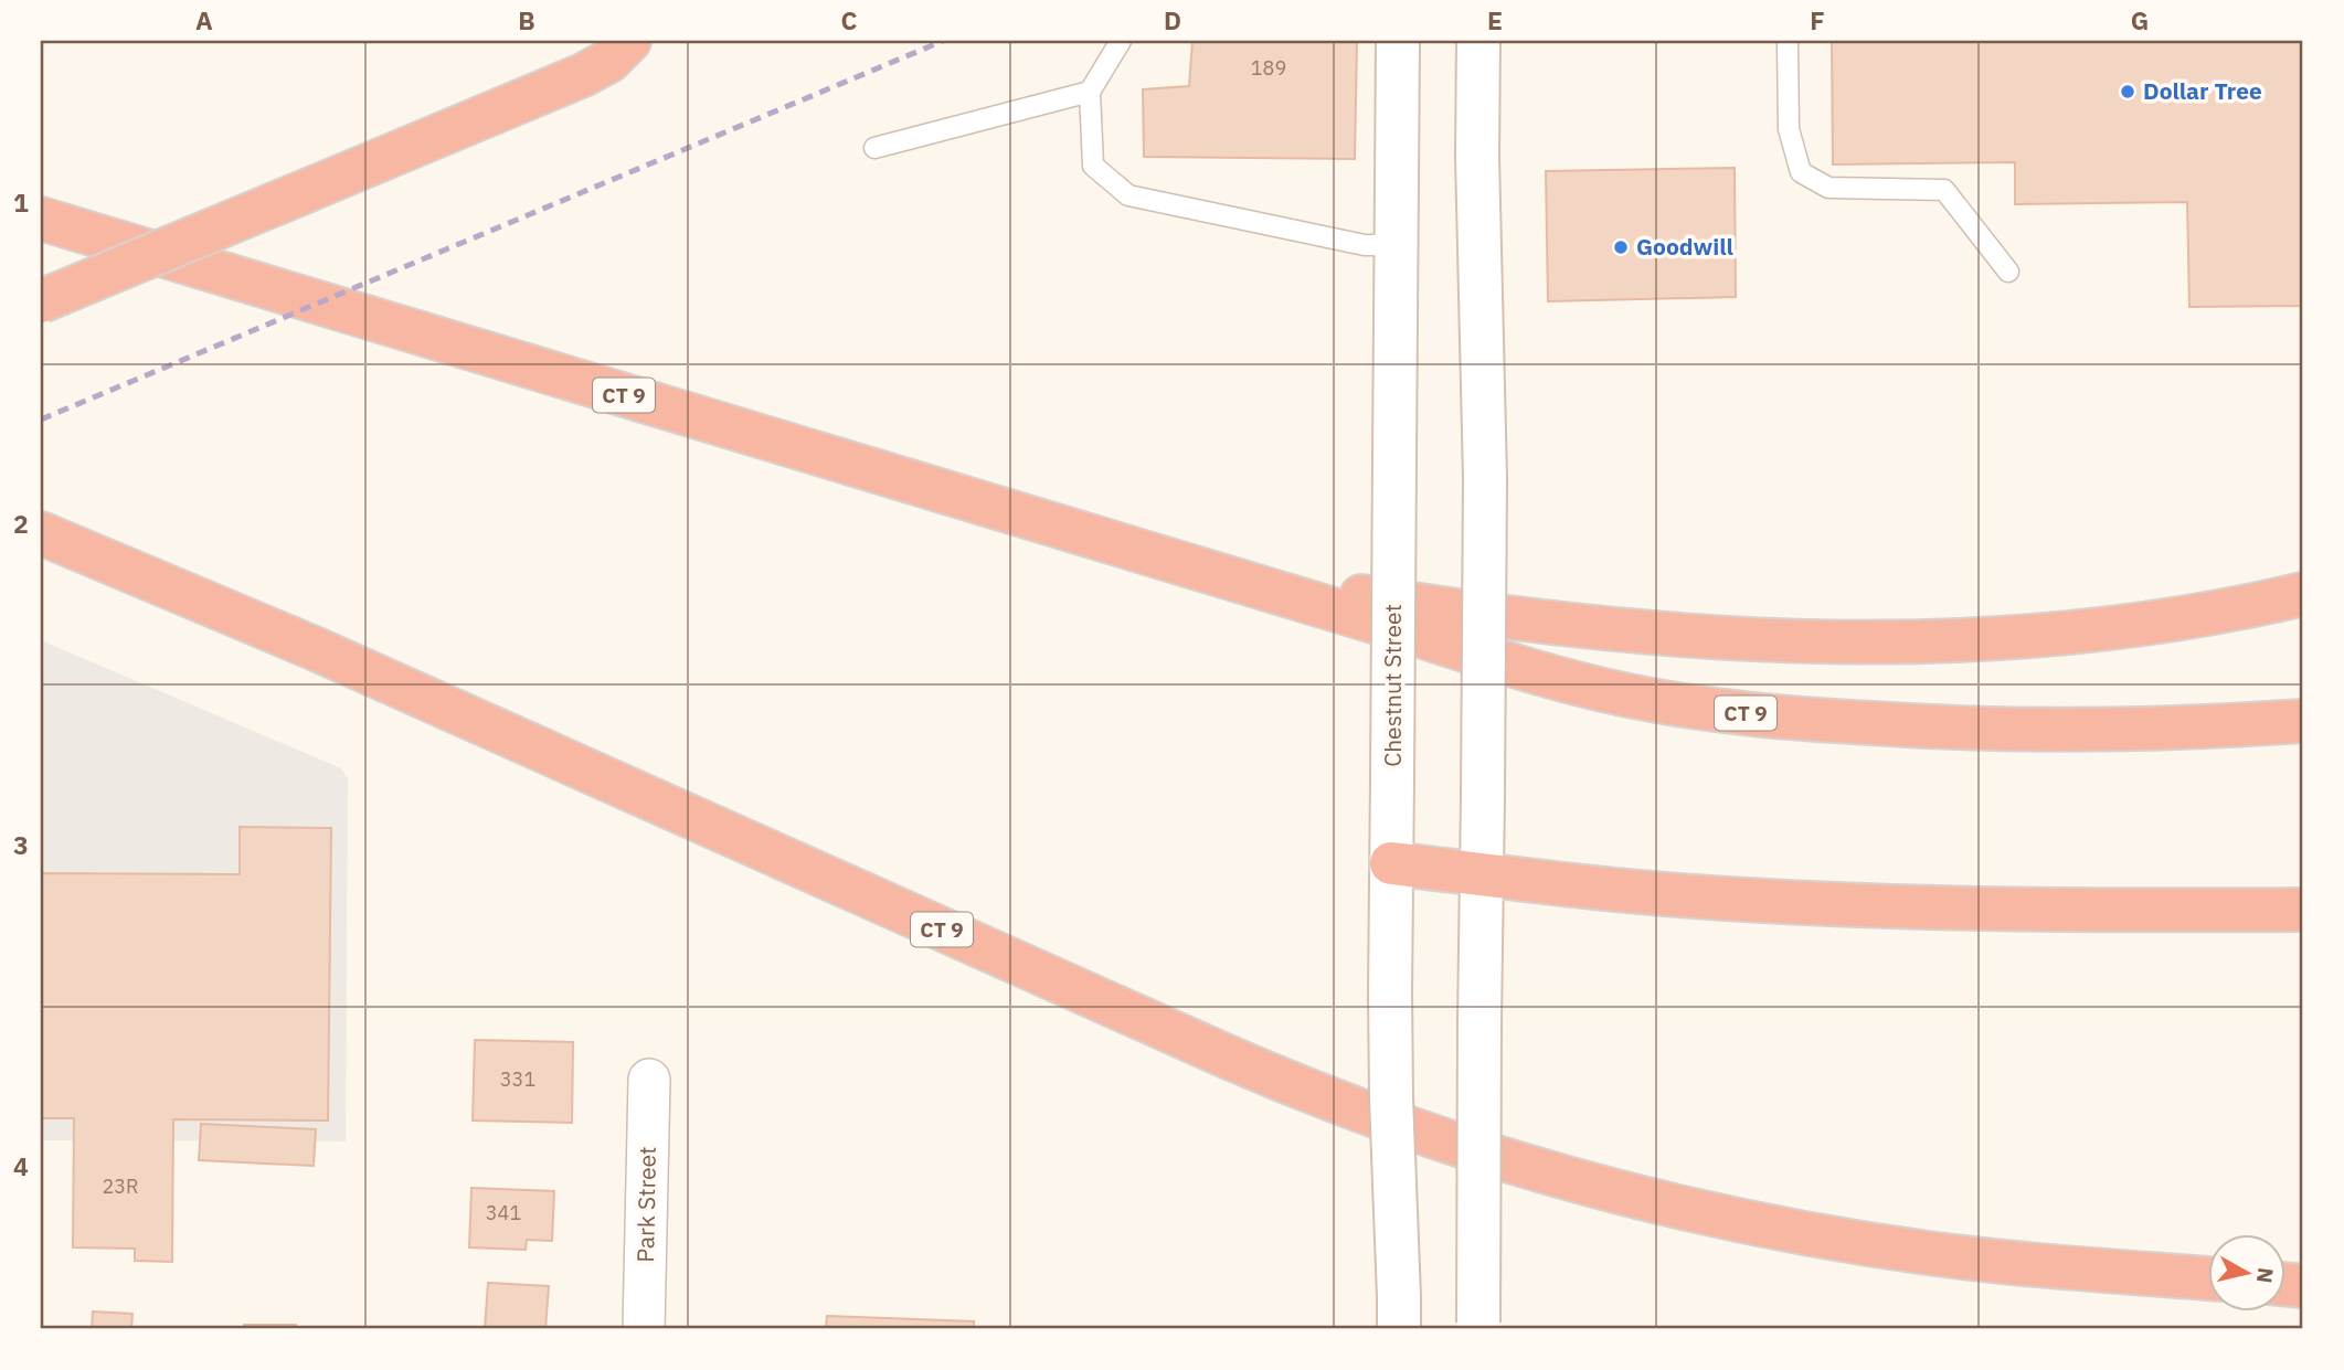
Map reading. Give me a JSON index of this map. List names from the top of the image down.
{
  "streets": {
    "highway": ["CT 9"],
    "street": ["Chestnut Street", "Park Street"]
  },
  "places": ["Dollar Tree", "Goodwill"],
  "house_numbers": [
    "189",
    "331",
    "23R",
    "341"
  ],
  "north": "right",
  "grid": {
    "columns": [
      "A",
      "B",
      "C",
      "D",
      "E",
      "F",
      "G"
    ],
    "rows": [
      "1",
      "2",
      "3",
      "4"
    ]
  }
}
